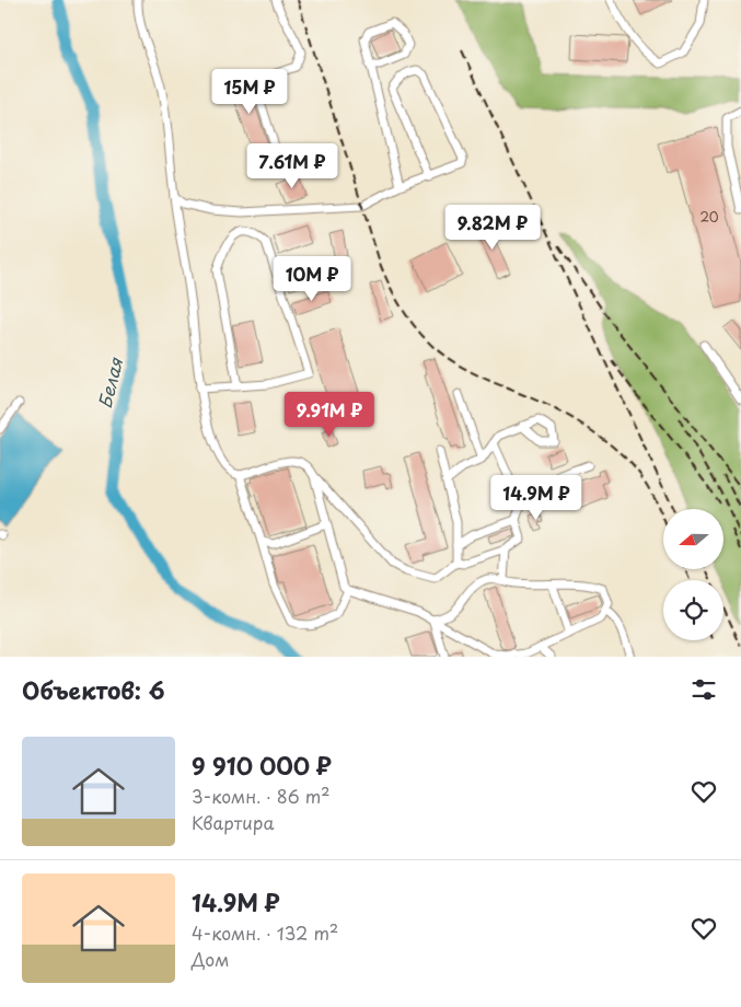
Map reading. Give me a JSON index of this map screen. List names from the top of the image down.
{
  "water": ["Белая"],
  "house_numbers": ["20"],
  "north": "left",
  "page": {
    "price": [
      "15M ₽",
      "7.61M ₽",
      "9.82M ₽",
      "10M ₽",
      "9.91M ₽",
      "14.9M ₽"
    ],
    "heading": "Объектов: 6",
    "list": [
      {
        "name": "9 910 000 ₽",
        "note": "3-комн. · 86 m² · Квартира"
      },
      {
        "name": "14.9M ₽",
        "note": "4-комн. · 132 m² · Дом"
      }
    ]
  }
}
